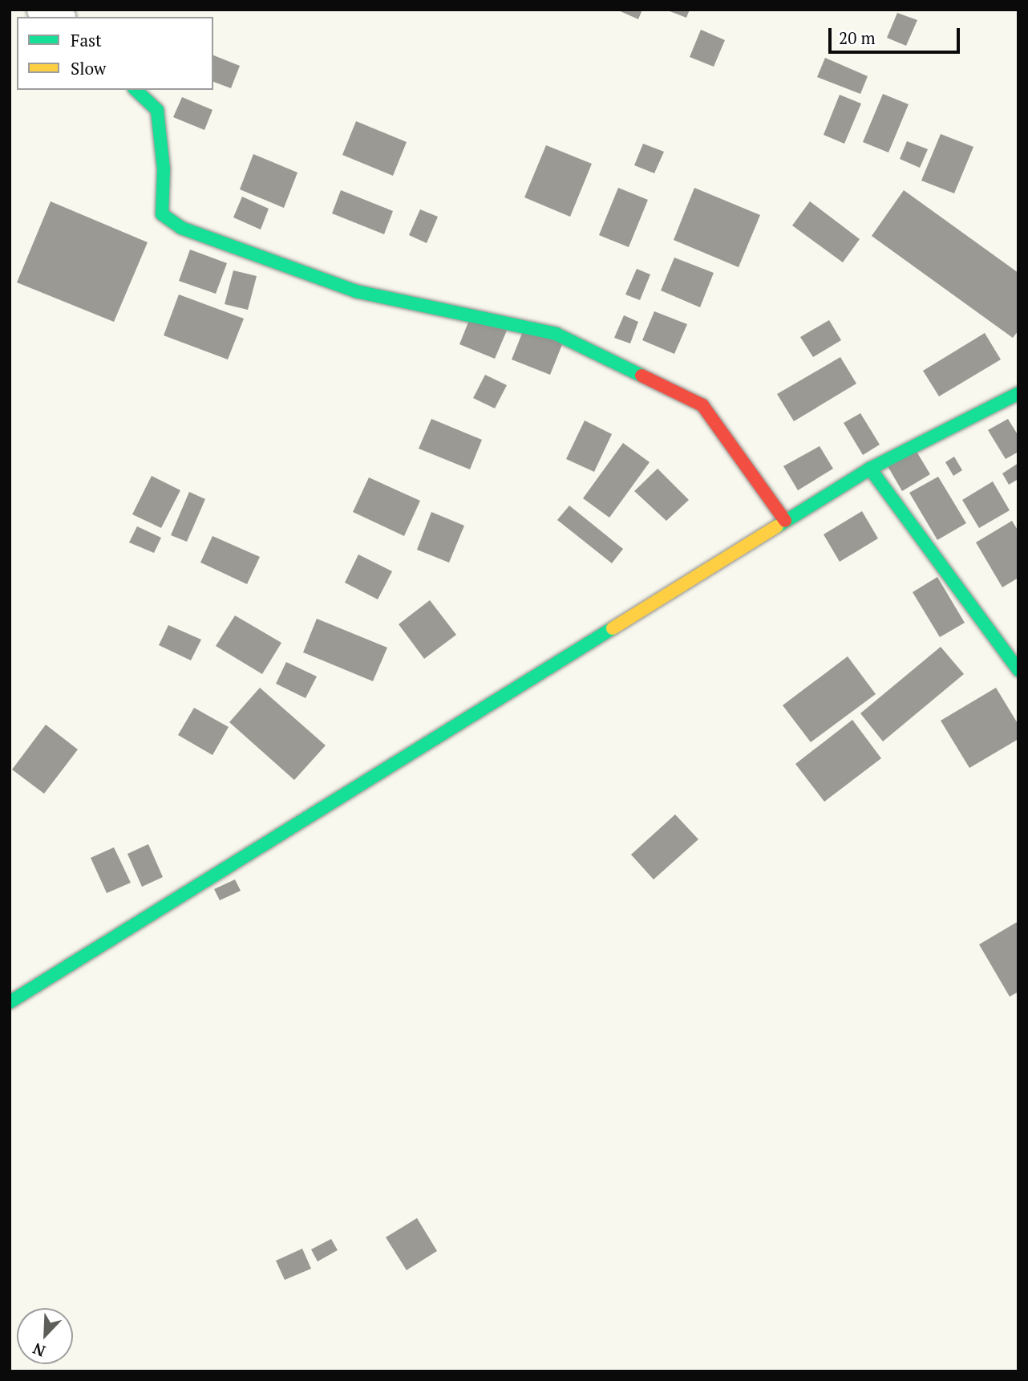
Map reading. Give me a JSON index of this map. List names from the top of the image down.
{
  "legend": ["Fast", "Slow"],
  "scale_bar": "20 m",
  "north": "bottom left"
}
